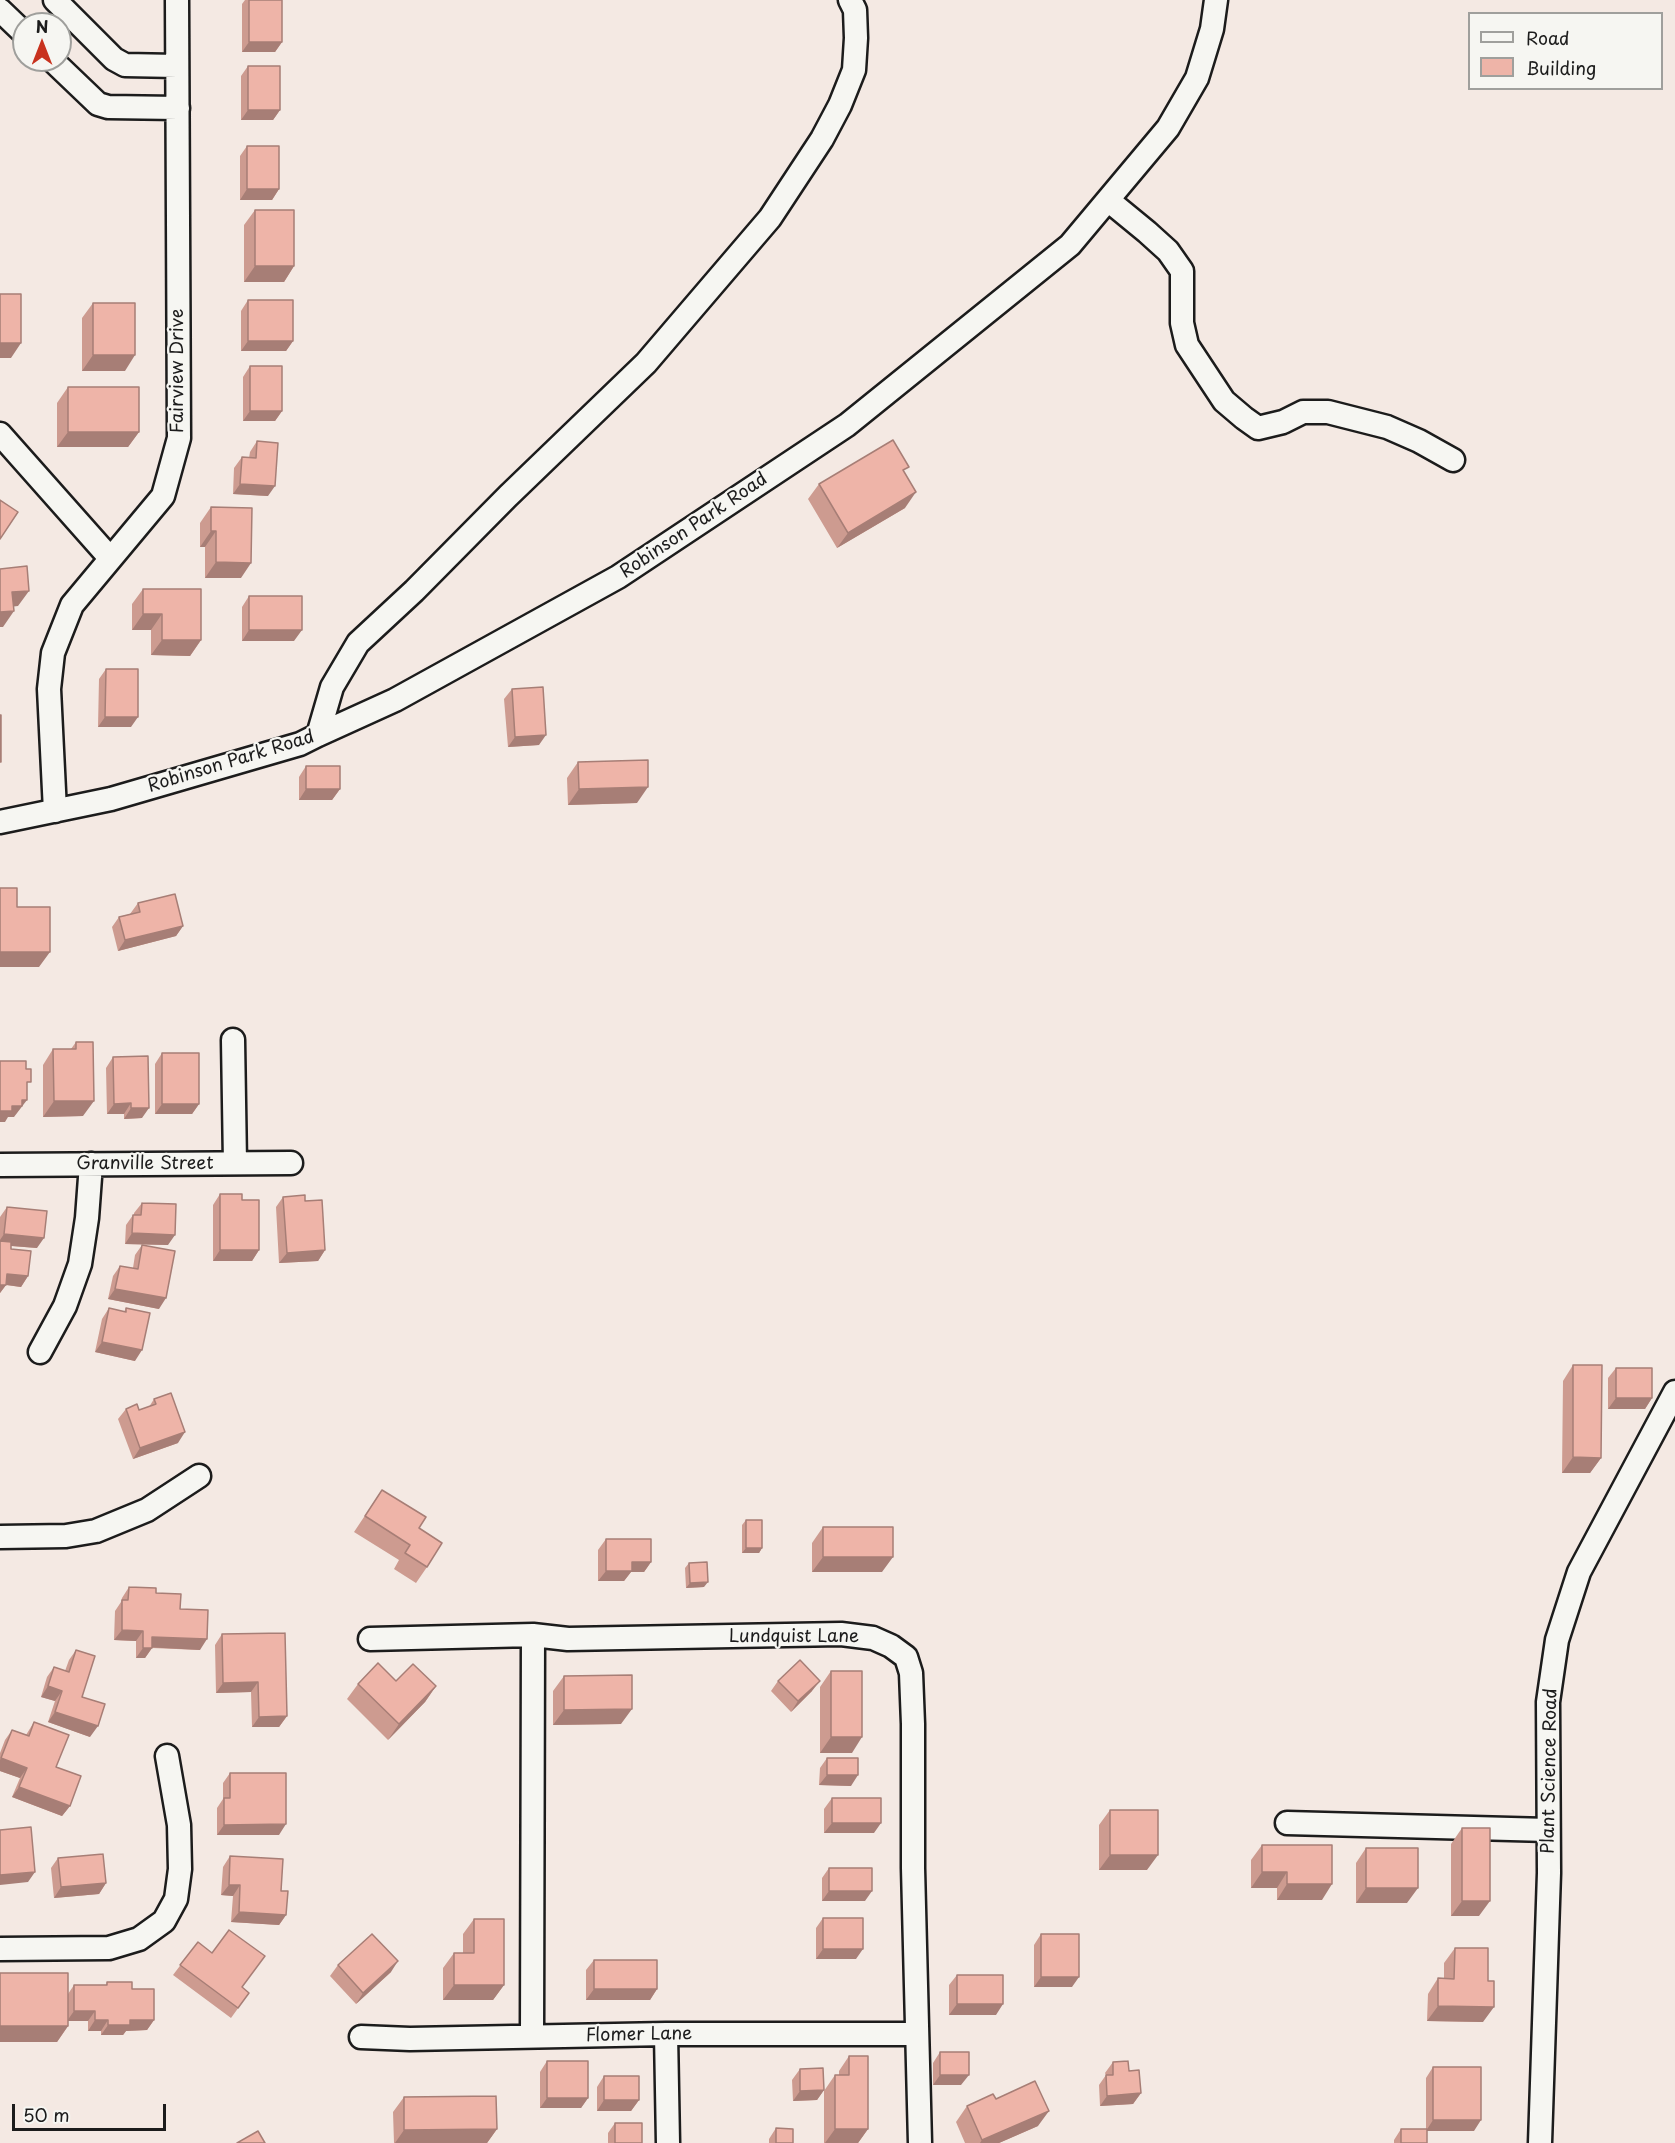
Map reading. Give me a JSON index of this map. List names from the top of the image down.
{
  "streets": {
    "street": [
      "Fairview Drive",
      "Robinson Park Road",
      "Granville Street",
      "Lundquist Lane",
      "Plant Science Road",
      "Flomer Lane"
    ]
  },
  "crossings": [
    ["Fairview Drive", "Robinson Park Road"],
    ["Lundquist Lane", "Flomer Lane"]
  ],
  "legend": ["Road", "Building"],
  "scale_bar": "50 m",
  "north": "top"
}
